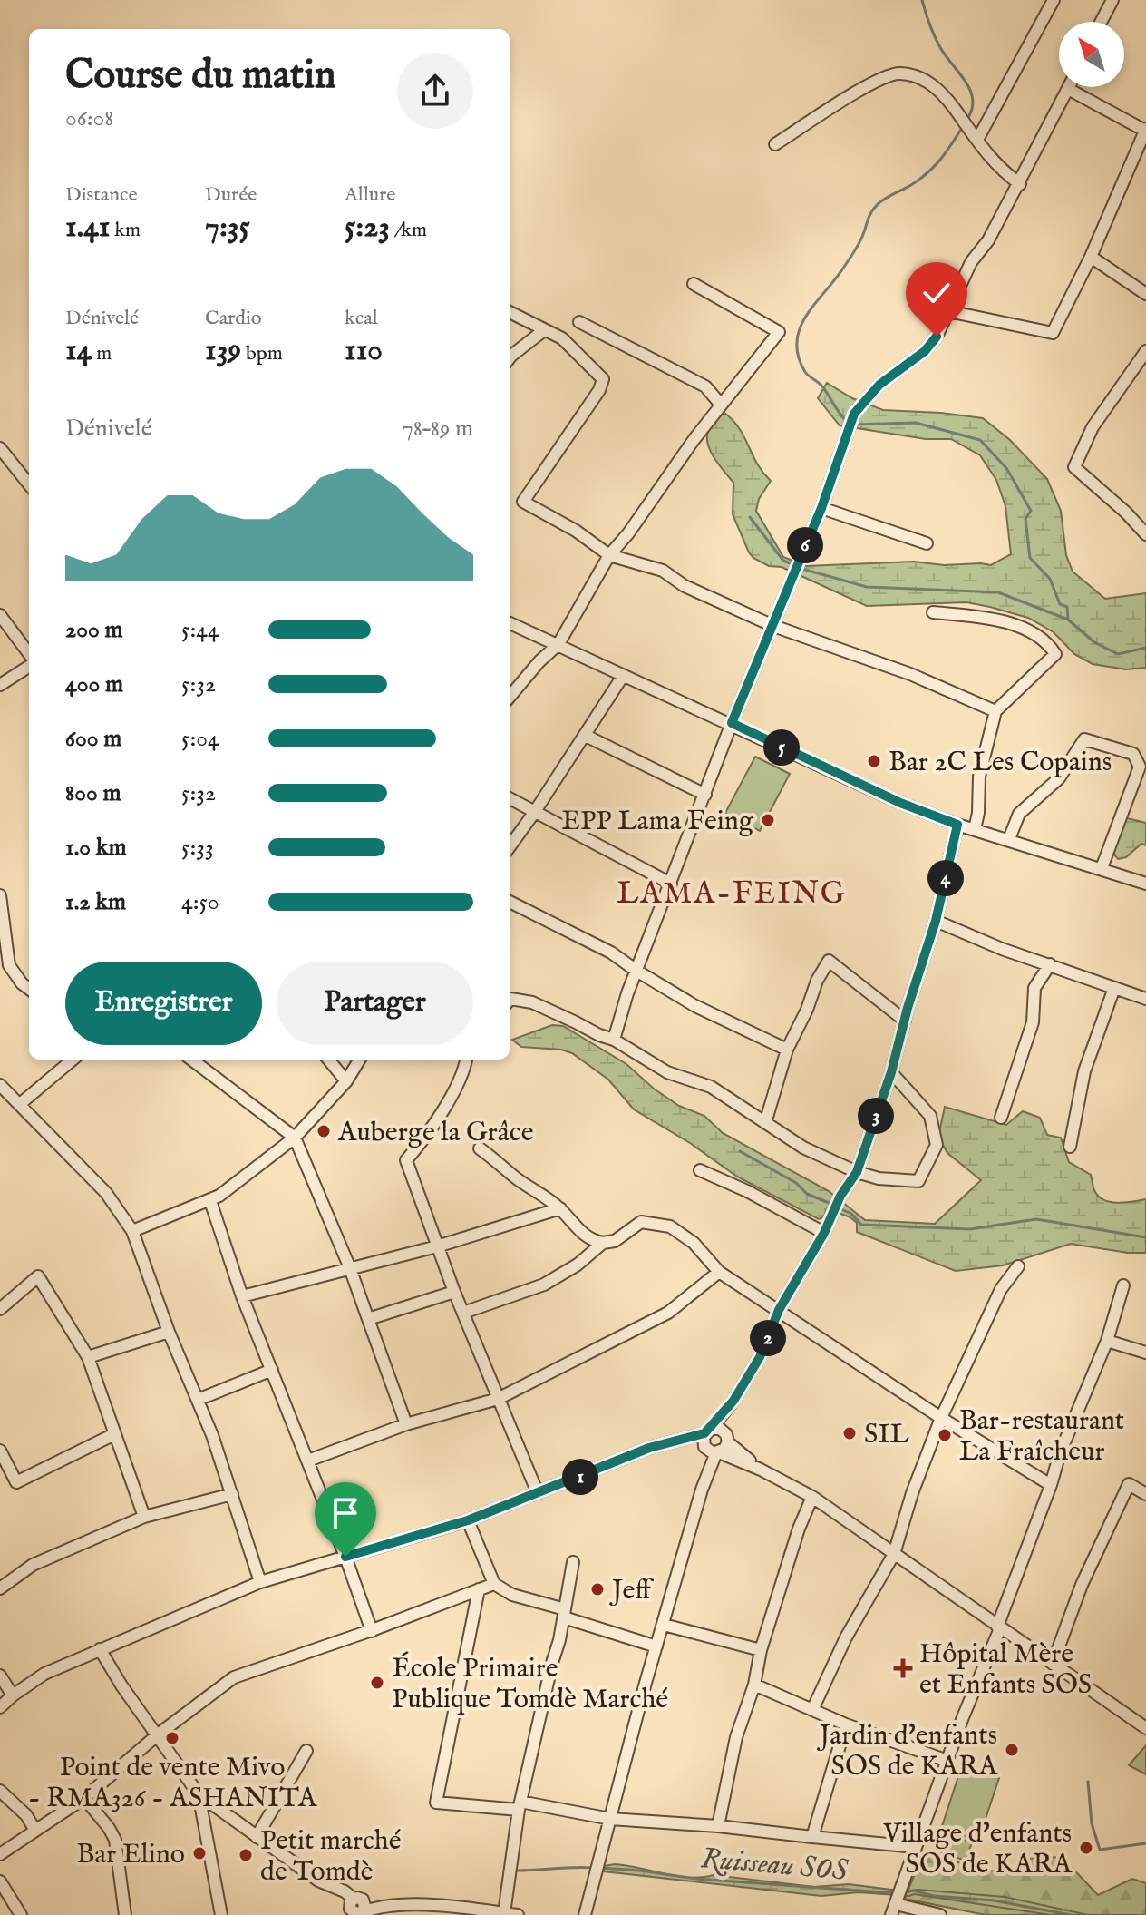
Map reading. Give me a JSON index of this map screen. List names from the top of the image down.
{
  "districts": ["LAMA-FEING"],
  "water": ["Ruisseau SOS"],
  "places": {
    "other": [
      "Bar 2C Les Copains",
      "EPP Lama Feing",
      "Auberge la Grâce",
      "SIL",
      "Bar-restaurant La Fraîcheur",
      "Jeff",
      "École Primaire Publique Tomdè Marché",
      "Point de vente Mivo - RMA326 - ASHANITA",
      "Jardin d'enfants SOS de KARA",
      "Village d'enfants SOS de KARA",
      "Bar Elino",
      "Petit marché de Tomdè"
    ],
    "health": ["Hôpital Mère et Enfants SOS"]
  },
  "north": "top left",
  "page": {
    "heading": ["Course du matin", "06:08"],
    "stats": [
      ["Distance", "1.41 km"],
      ["Durée", "7:35"],
      ["Allure", "5:23 /km"],
      ["Dénivelé", "14 m"],
      ["Cardio", "139 bpm"],
      ["kcal", "110"]
    ],
    "chart": ["Dénivelé", "78–89 m"],
    "pins": [
      "6",
      "5",
      "4",
      "3",
      "2",
      "1"
    ],
    "list": [
      {
        "name": "200 m",
        "note": "5:44"
      },
      {
        "name": "400 m",
        "note": "5:32"
      },
      {
        "name": "600 m",
        "note": "5:04"
      },
      {
        "name": "800 m",
        "note": "5:32"
      },
      {
        "name": "1.0 km",
        "note": "5:33"
      },
      {
        "name": "1.2 km",
        "note": "4:50"
      }
    ],
    "buttons": ["Enregistrer", "Partager"]
  }
}
